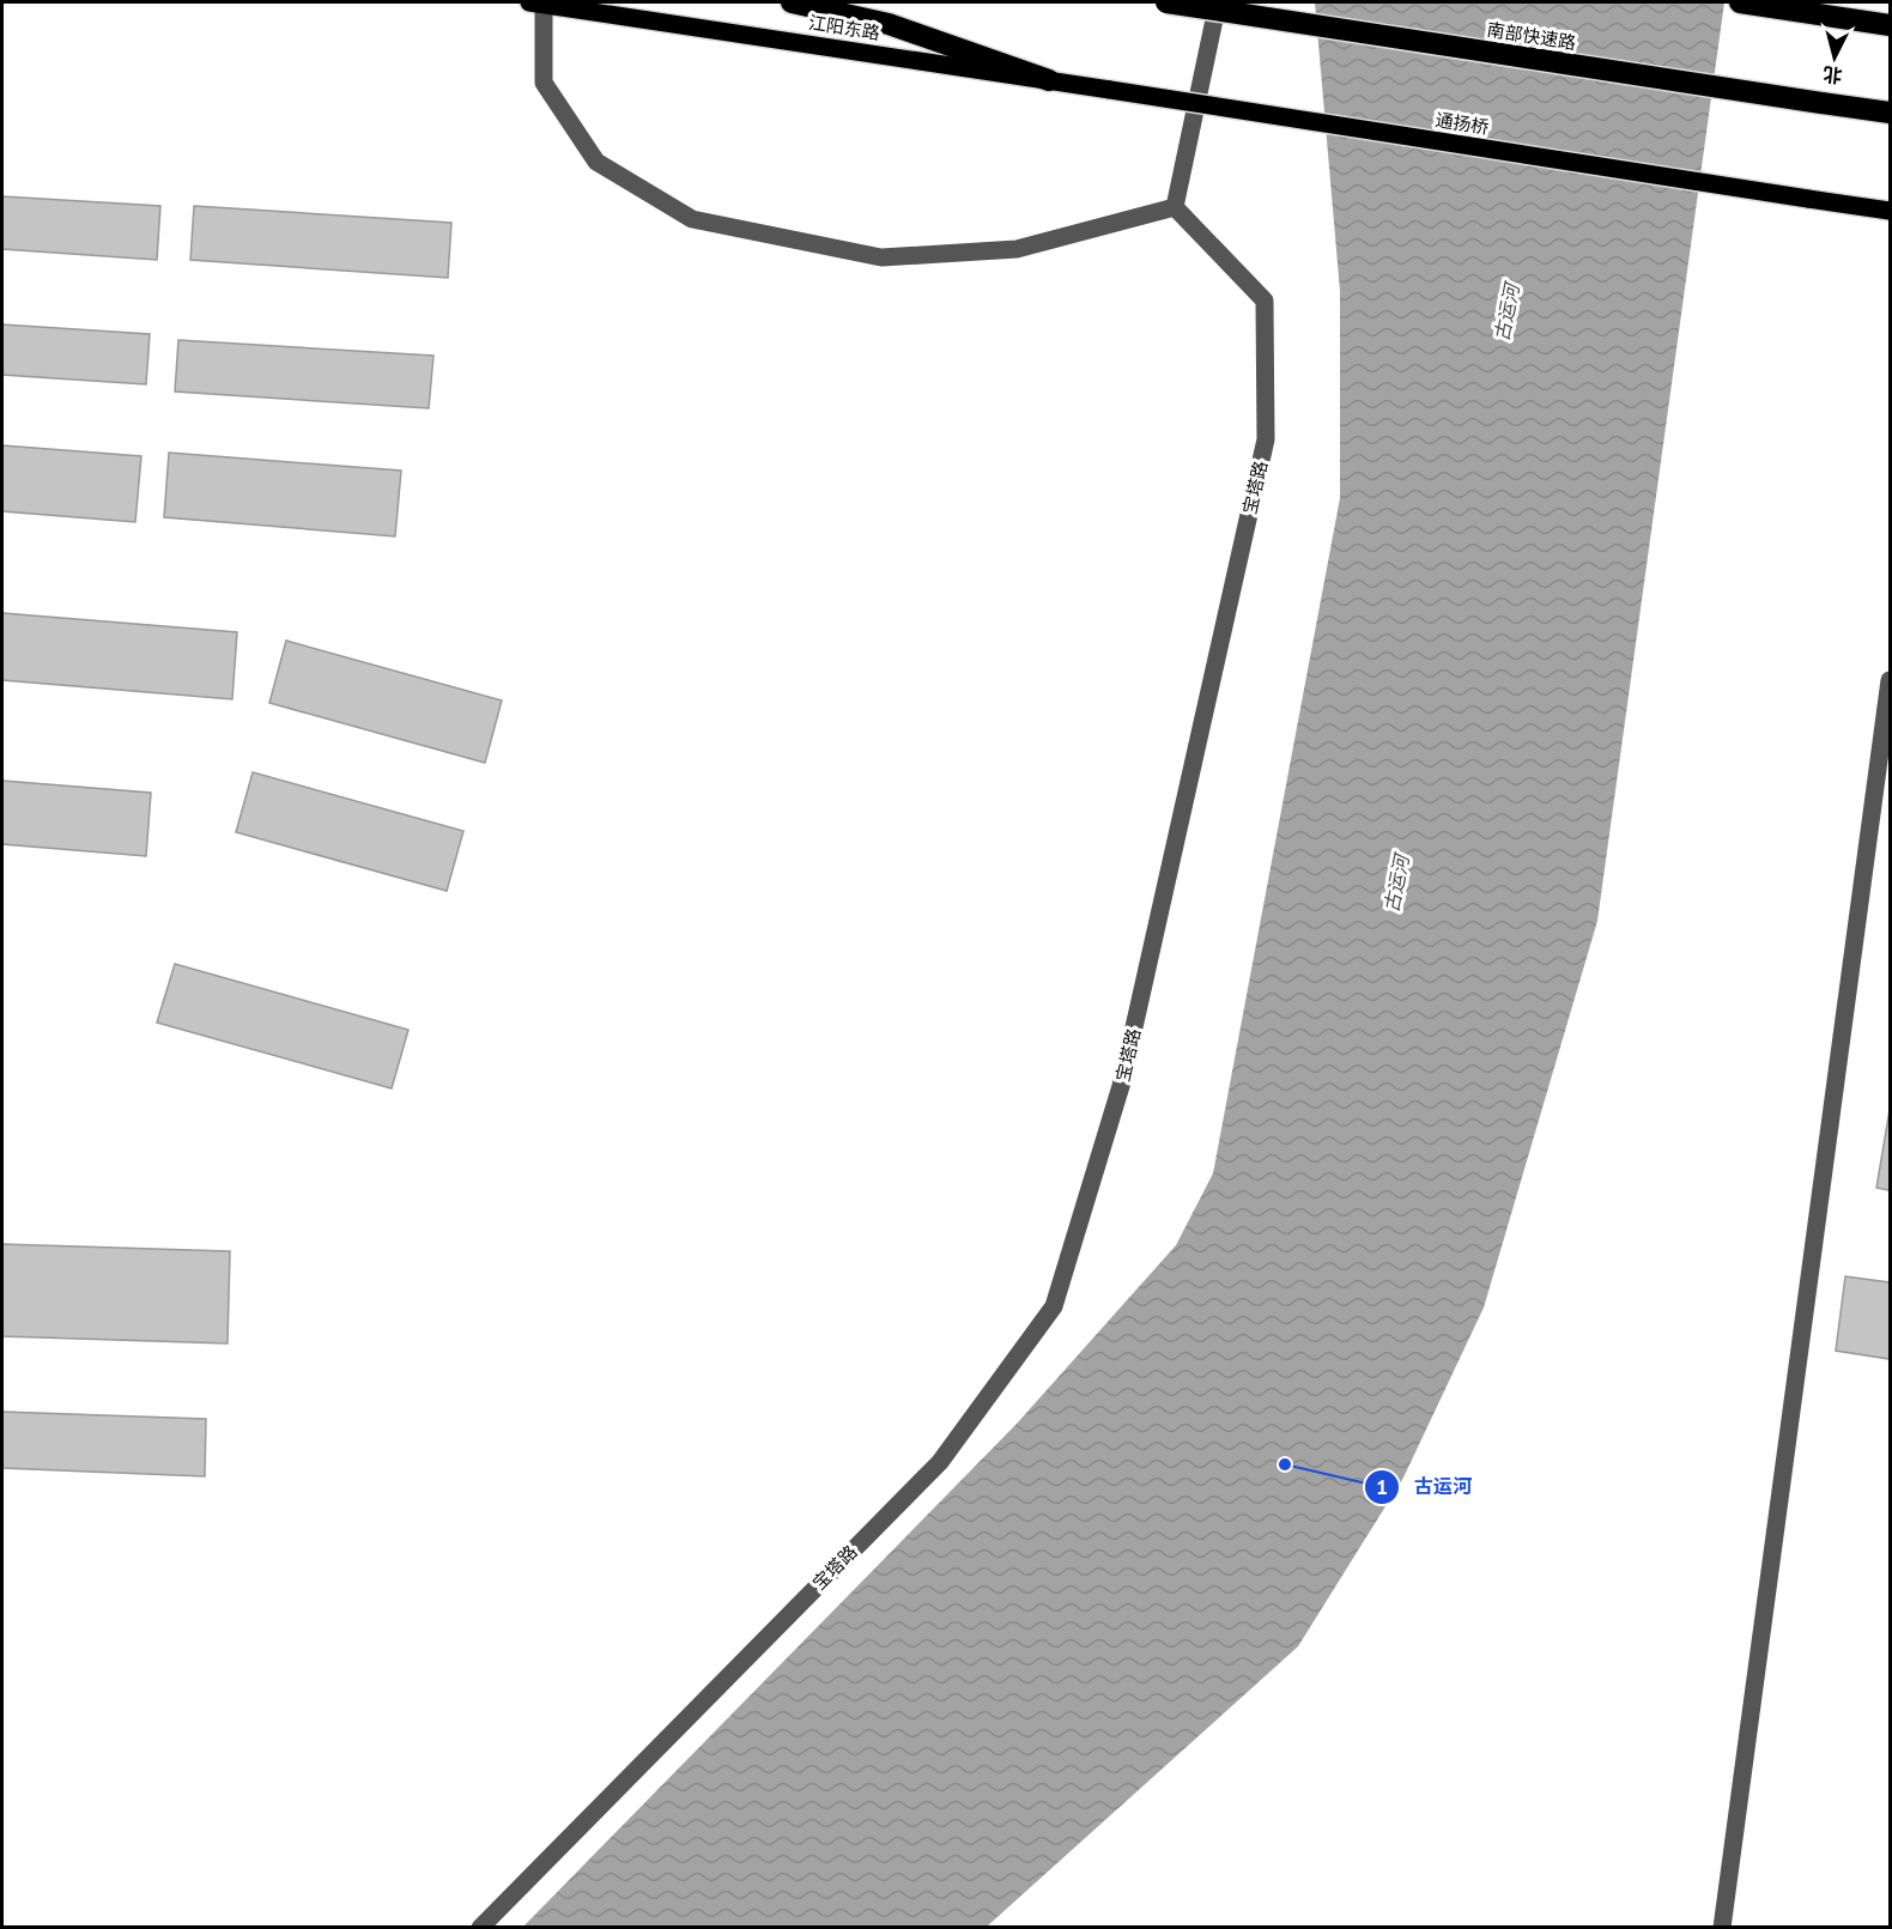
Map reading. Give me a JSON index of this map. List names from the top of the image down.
{
  "streets": {
    "highway": ["南部快速路"],
    "main road": ["江阳东路", "通扬桥"],
    "street": ["宝塔路"]
  },
  "crossings": [
    ["江阳东路", "通扬桥"]
  ],
  "water": ["古运河"],
  "places": ["古运河"],
  "north": "bottom"
}
